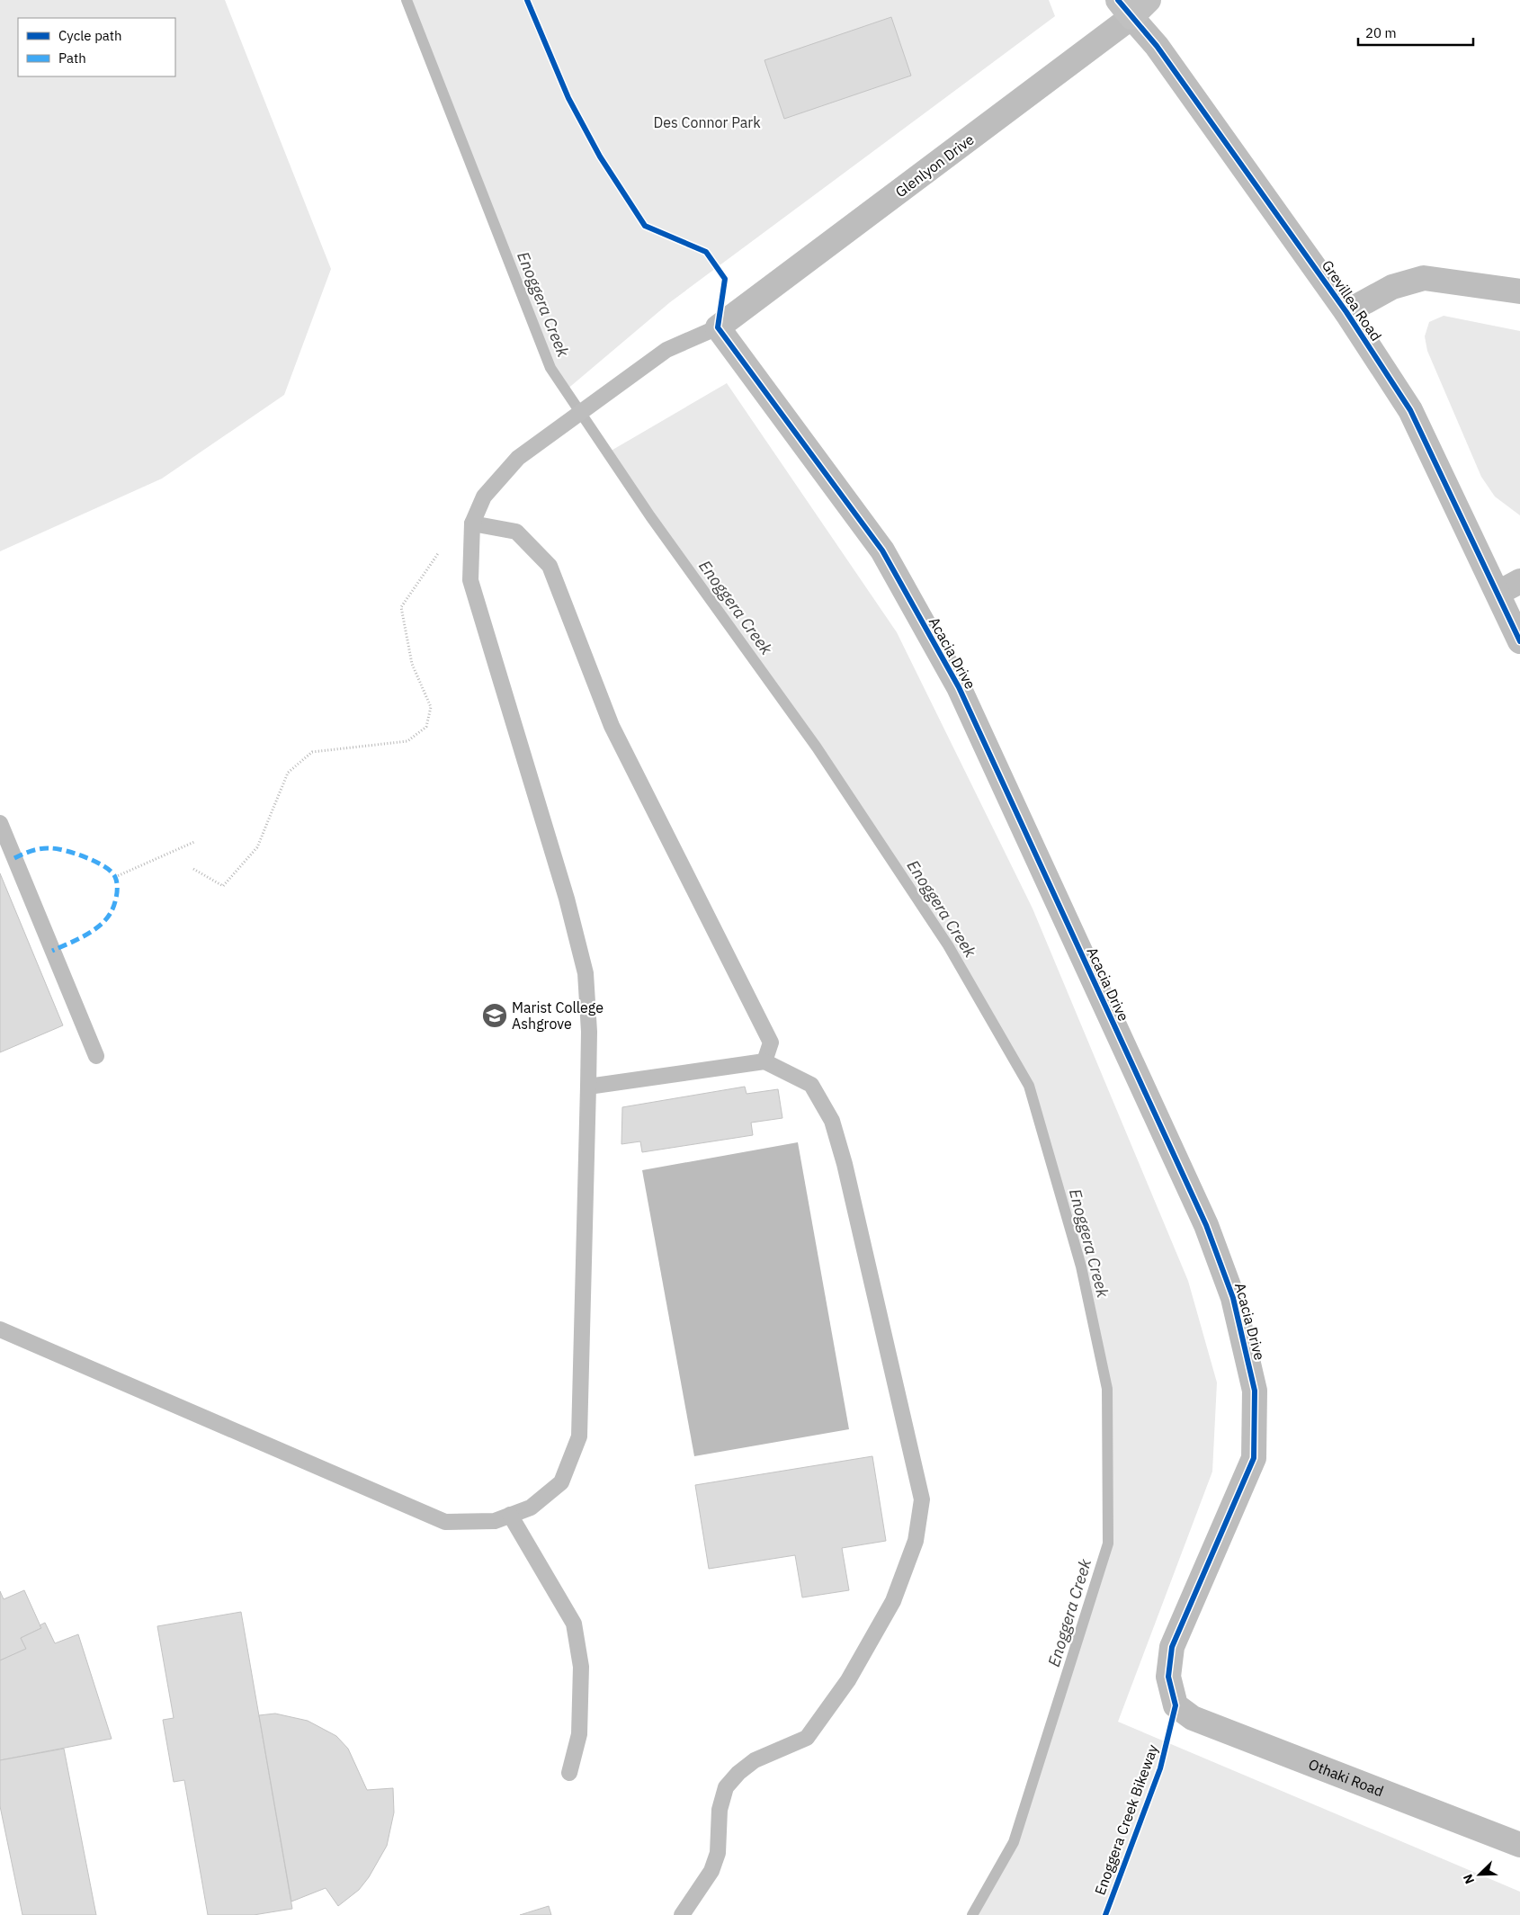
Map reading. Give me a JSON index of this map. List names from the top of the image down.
{
  "streets": {
    "street": [
      "Glenlyon Drive",
      "Grevillea Road",
      "Acacia Drive",
      "Othaki Road"
    ],
    "cycle path": ["Enoggera Creek Bikeway"]
  },
  "crossings": [
    ["Glenlyon Drive", "Grevillea Road"],
    ["Glenlyon Drive", "Acacia Drive"],
    ["Acacia Drive", "Othaki Road"]
  ],
  "water": ["Enoggera Creek"],
  "parks": ["Des Connor Park"],
  "places": {
    "school or university": ["Marist College Ashgrove"]
  },
  "legend": ["Cycle path", "Path"],
  "scale_bar": "20 m",
  "north": "bottom left"
}
